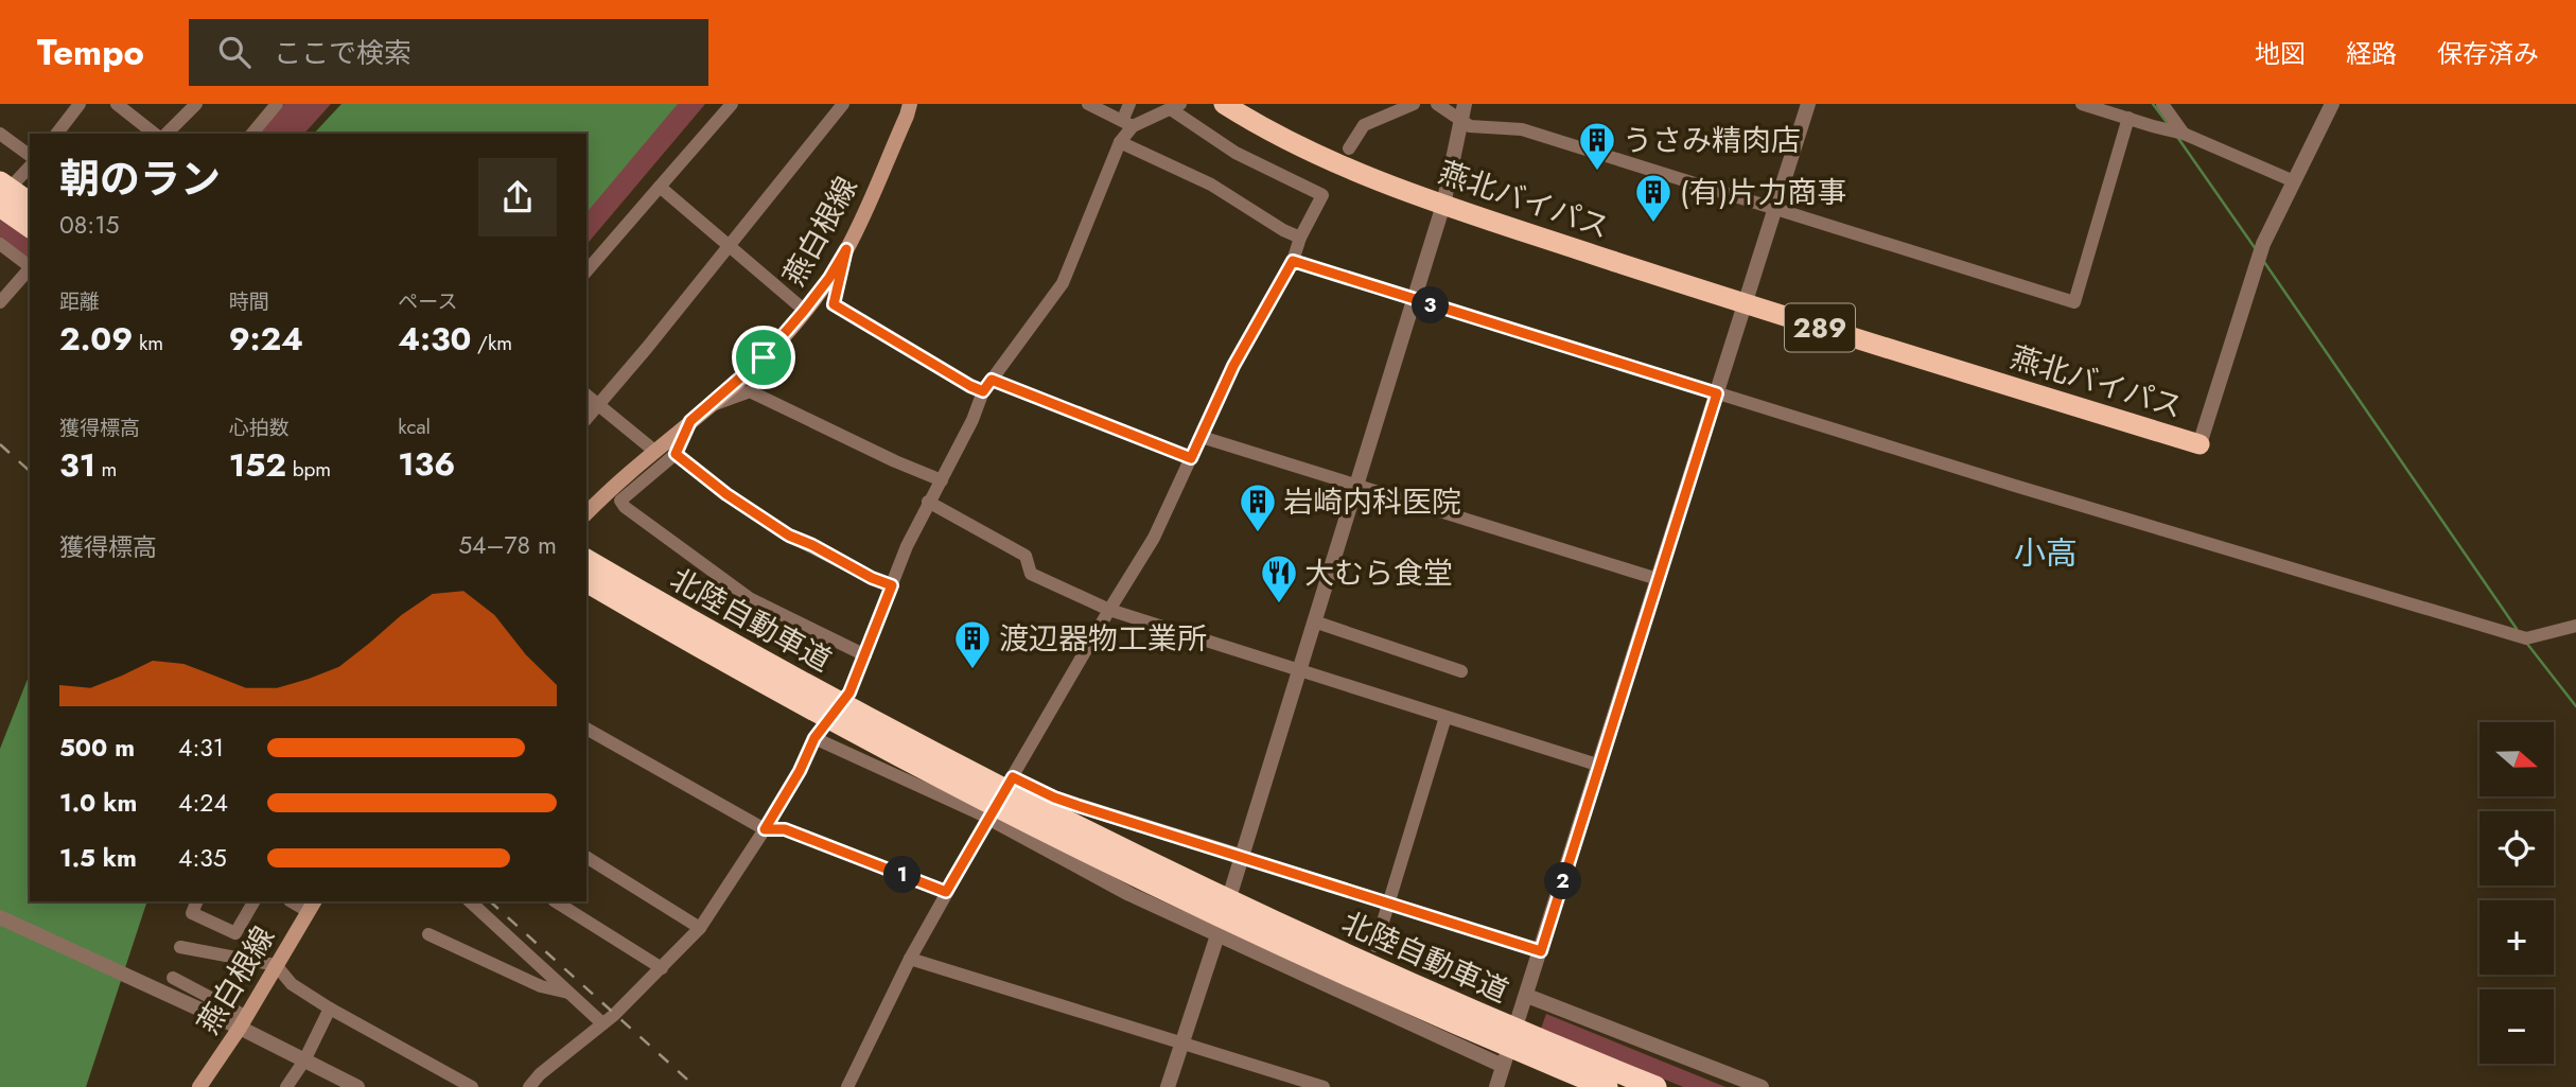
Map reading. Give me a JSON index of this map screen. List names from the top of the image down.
{
  "streets": {
    "highway": ["燕北バイパス", "289", "北陸自動車道"],
    "main road": ["燕白根線"]
  },
  "districts": ["小高"],
  "places": {
    "building": [
      "うさみ精肉店",
      "(有)片力商事",
      "岩崎内科医院",
      "渡辺器物工業所"
    ],
    "restaurant": ["大むら食堂"]
  },
  "north": "right",
  "page": {
    "header": "Tempo",
    "search": "ここで検索",
    "nav": ["地図", "経路", "保存済み"],
    "heading": ["朝のラン", "08:15"],
    "stats": [
      ["距離", "2.09 km"],
      ["時間", "9:24"],
      ["ペース", "4:30 /km"],
      ["獲得標高", "31 m"],
      ["心拍数", "152 bpm"],
      ["kcal", "136"]
    ],
    "pins": ["3", "1", "2"],
    "chart": ["獲得標高", "54–78 m"],
    "list": [
      {
        "name": "500 m",
        "note": "4:31"
      },
      {
        "name": "1.0 km",
        "note": "4:24"
      },
      {
        "name": "1.5 km",
        "note": "4:35"
      }
    ],
    "map_buttons": ["+", "−"]
  }
}
